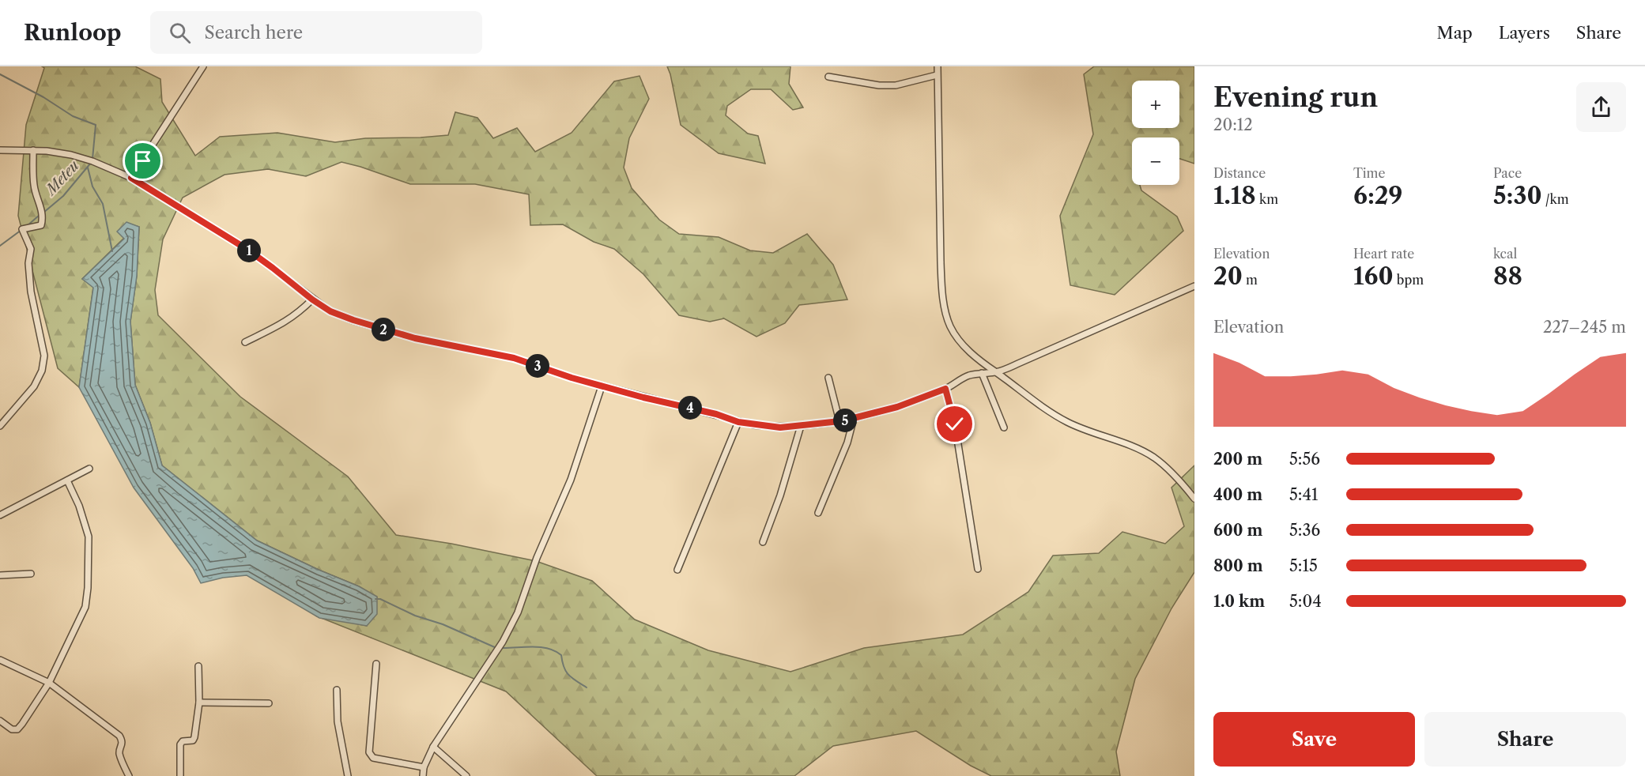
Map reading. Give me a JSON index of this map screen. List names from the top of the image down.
{
  "water": ["Meteu"],
  "page": {
    "header": "Runloop",
    "search": "Search here",
    "nav": ["Map", "Layers", "Share"],
    "heading": ["Evening run", "20:12"],
    "map_buttons": ["+", "−"],
    "stats": [
      ["Distance", "1.18 km"],
      ["Time", "6:29"],
      ["Pace", "5:30 /km"],
      ["Elevation", "20 m"],
      ["Heart rate", "160 bpm"],
      ["kcal", "88"]
    ],
    "pins": [
      "1",
      "2",
      "3",
      "4",
      "5"
    ],
    "chart": ["Elevation", "227–245 m"],
    "list": [
      {
        "name": "200 m",
        "note": "5:56"
      },
      {
        "name": "400 m",
        "note": "5:41"
      },
      {
        "name": "600 m",
        "note": "5:36"
      },
      {
        "name": "800 m",
        "note": "5:15"
      },
      {
        "name": "1.0 km",
        "note": "5:04"
      }
    ],
    "buttons": ["Save", "Share"]
  }
}
